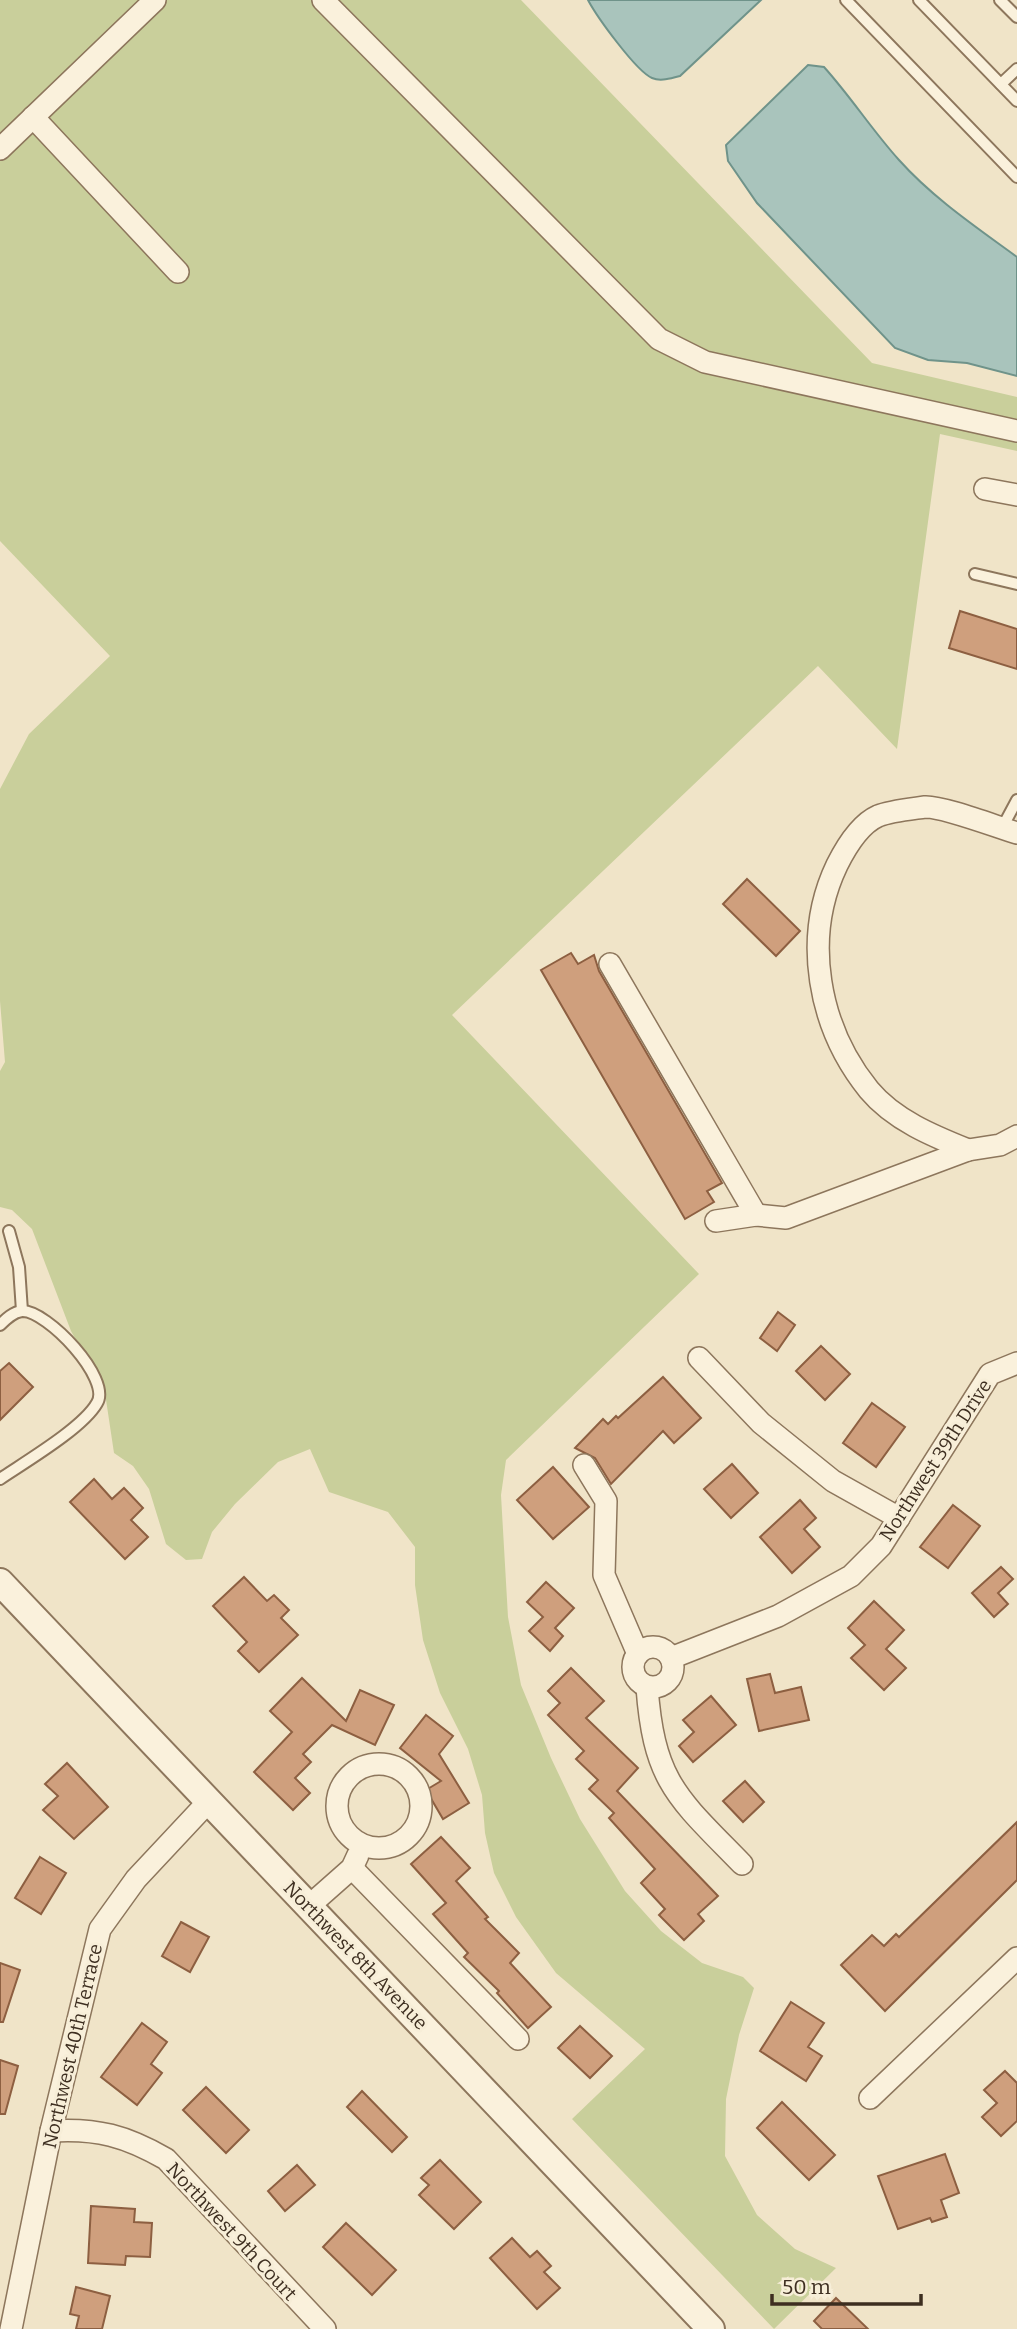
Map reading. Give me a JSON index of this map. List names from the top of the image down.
{
  "streets": {
    "street": [
      "Northwest 39th Drive",
      "Northwest 8th Avenue",
      "Northwest 40th Terrace",
      "Northwest 9th Court"
    ]
  },
  "crossings": [
    ["Northwest 8th Avenue", "Northwest 40th Terrace"],
    ["Northwest 40th Terrace", "Northwest 9th Court"]
  ],
  "scale_bar": "50 m"
}
